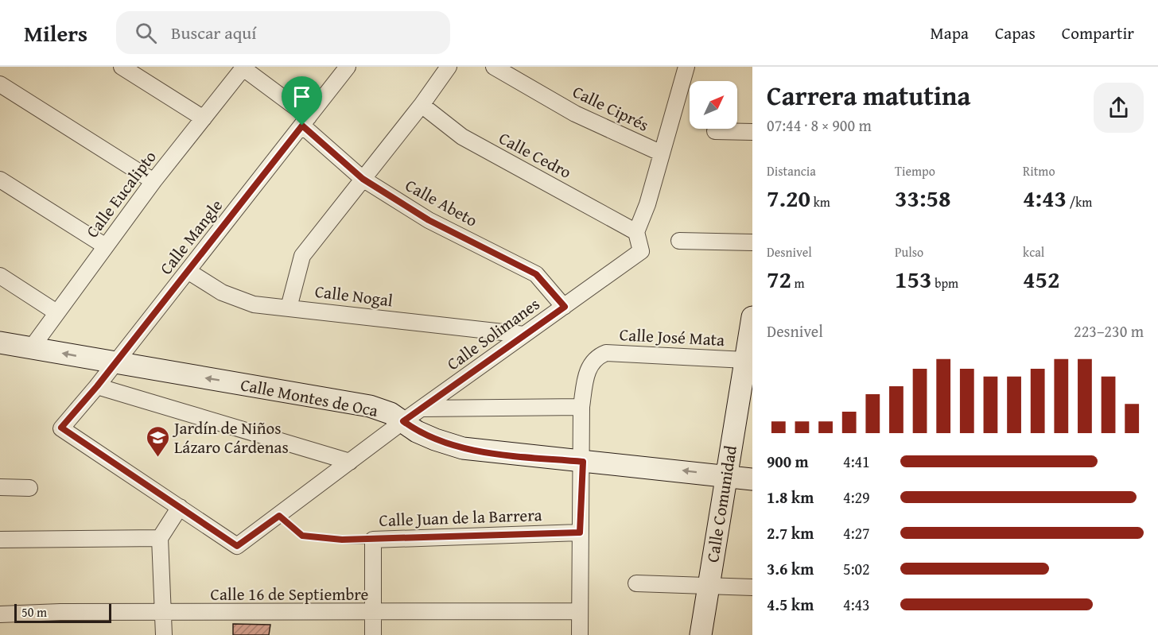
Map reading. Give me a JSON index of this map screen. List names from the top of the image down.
{
  "streets": {
    "main road": ["Calle Montes de Oca", "Calle Comunidad"],
    "street": [
      "Calle Ciprés",
      "Calle Cedro",
      "Calle Eucalipto",
      "Calle Abeto",
      "Calle Mangle",
      "Calle Nogal",
      "Calle Solimanes",
      "Calle José Mata",
      "Calle Juan de la Barrera",
      "Calle 16 de Septiembre"
    ]
  },
  "crossings": [
    ["Calle Ciprés", "Calle Solimanes"],
    ["Calle Cedro", "Calle Solimanes"],
    ["Calle Eucalipto", "Calle Abeto"],
    ["Calle Eucalipto", "Calle Montes de Oca"],
    ["Calle Abeto", "Calle Mangle"],
    ["Calle Abeto", "Calle Solimanes"],
    ["Calle Mangle", "Calle Nogal"],
    ["Calle Mangle", "Calle Solimanes"],
    ["Calle Mangle", "Calle Montes de Oca"],
    ["Calle Nogal", "Calle Solimanes"],
    ["Calle Solimanes", "Calle Montes de Oca"],
    ["Calle José Mata", "Calle Comunidad"],
    ["Calle Montes de Oca", "Calle Comunidad"]
  ],
  "one_way": ["Calle Montes de Oca"],
  "places": {
    "school or university": ["Jardín de Niños Lázaro Cárdenas"]
  },
  "scale_bar": "50 m",
  "north": "top right",
  "page": {
    "header": "Milers",
    "search": "Buscar aquí",
    "nav": ["Mapa", "Capas", "Compartir"],
    "heading": ["Carrera matutina", "07:44 · 8 × 900 m"],
    "stats": [
      ["Distancia", "7.20 km"],
      ["Tiempo", "33:58"],
      ["Ritmo", "4:43 /km"],
      ["Desnivel", "72 m"],
      ["Pulso", "153 bpm"],
      ["kcal", "452"]
    ],
    "chart": ["Desnivel", "223–230 m"],
    "list": [
      {
        "name": "900 m",
        "note": "4:41"
      },
      {
        "name": "1.8 km",
        "note": "4:29"
      },
      {
        "name": "2.7 km",
        "note": "4:27"
      },
      {
        "name": "3.6 km",
        "note": "5:02"
      },
      {
        "name": "4.5 km",
        "note": "4:43"
      }
    ],
    "scale": "50 m"
  }
}
